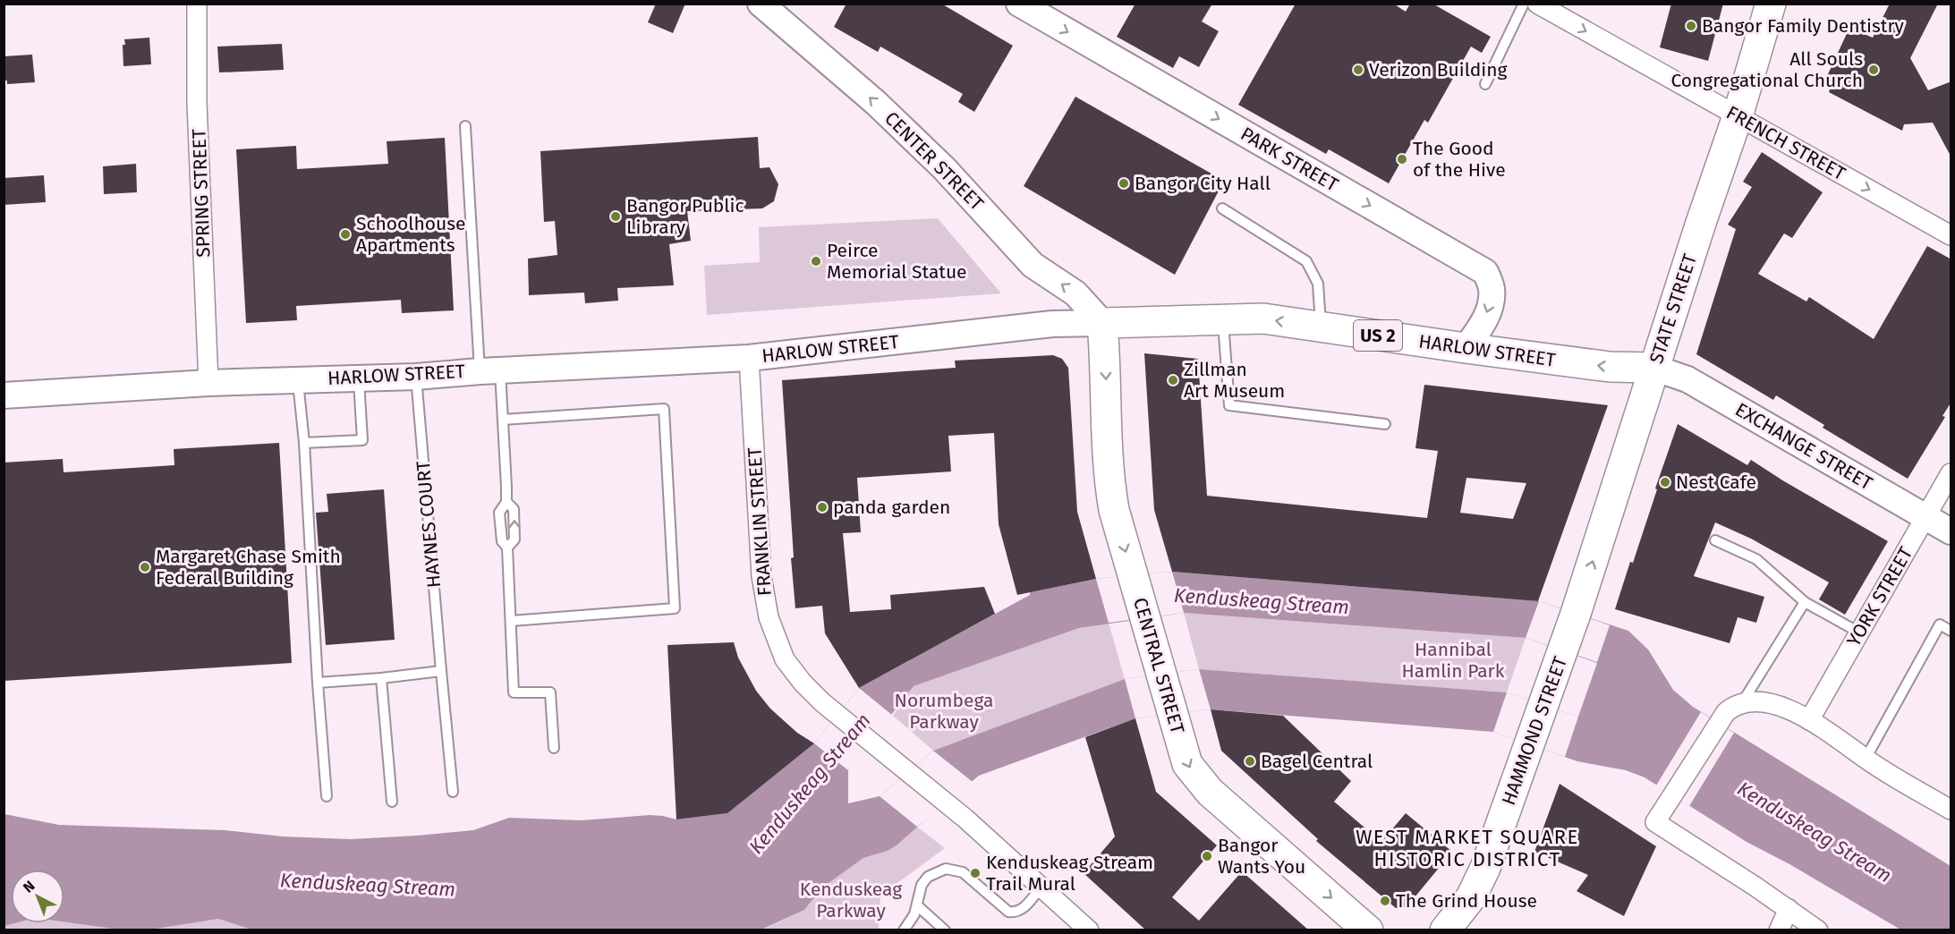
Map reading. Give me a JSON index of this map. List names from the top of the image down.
{
  "streets": {
    "main road": [
      "STATE STREET",
      "US 2",
      "HARLOW STREET",
      "CENTRAL STREET",
      "HAMMOND STREET"
    ],
    "street": [
      "FRENCH STREET",
      "PARK STREET",
      "CENTER STREET",
      "SPRING STREET",
      "EXCHANGE STREET",
      "FRANKLIN STREET",
      "YORK STREET"
    ],
    "lane": ["HAYNES COURT"]
  },
  "crossings": [
    ["FRENCH STREET", "STATE STREET"],
    ["PARK STREET", "HARLOW STREET"],
    ["CENTER STREET", "HARLOW STREET"],
    ["CENTER STREET", "CENTRAL STREET"],
    ["SPRING STREET", "HARLOW STREET"],
    ["STATE STREET", "HARLOW STREET"],
    ["STATE STREET", "EXCHANGE STREET"],
    ["STATE STREET", "HAMMOND STREET"],
    ["HARLOW STREET", "EXCHANGE STREET"],
    ["HARLOW STREET", "FRANKLIN STREET"],
    ["HARLOW STREET", "HAYNES COURT"],
    ["HARLOW STREET", "CENTRAL STREET"],
    ["EXCHANGE STREET", "YORK STREET"]
  ],
  "one_way": [
    "FRENCH STREET",
    "PARK STREET",
    "CENTER STREET",
    "STATE STREET",
    "CENTRAL STREET"
  ],
  "districts": ["WEST MARKET SQUARE HISTORIC DISTRICT"],
  "water": ["Kenduskeag Stream"],
  "parks": ["Hannibal Hamlin Park", "Norumbega Parkway", "Kenduskeag Parkway"],
  "places": [
    "Bangor Family Dentistry",
    "Verizon Building",
    "All Souls Congregational Church",
    "The Good of the Hive",
    "Bangor City Hall",
    "Bangor Public Library",
    "Schoolhouse Apartments",
    "Peirce Memorial Statue",
    "Zillman Art Museum",
    "Nest Cafe",
    "panda garden",
    "Margaret Chase Smith Federal Building",
    "Bagel Central",
    "Bangor Wants You",
    "Kenduskeag Stream Trail Mural",
    "The Grind House"
  ],
  "north": "top left"
}
